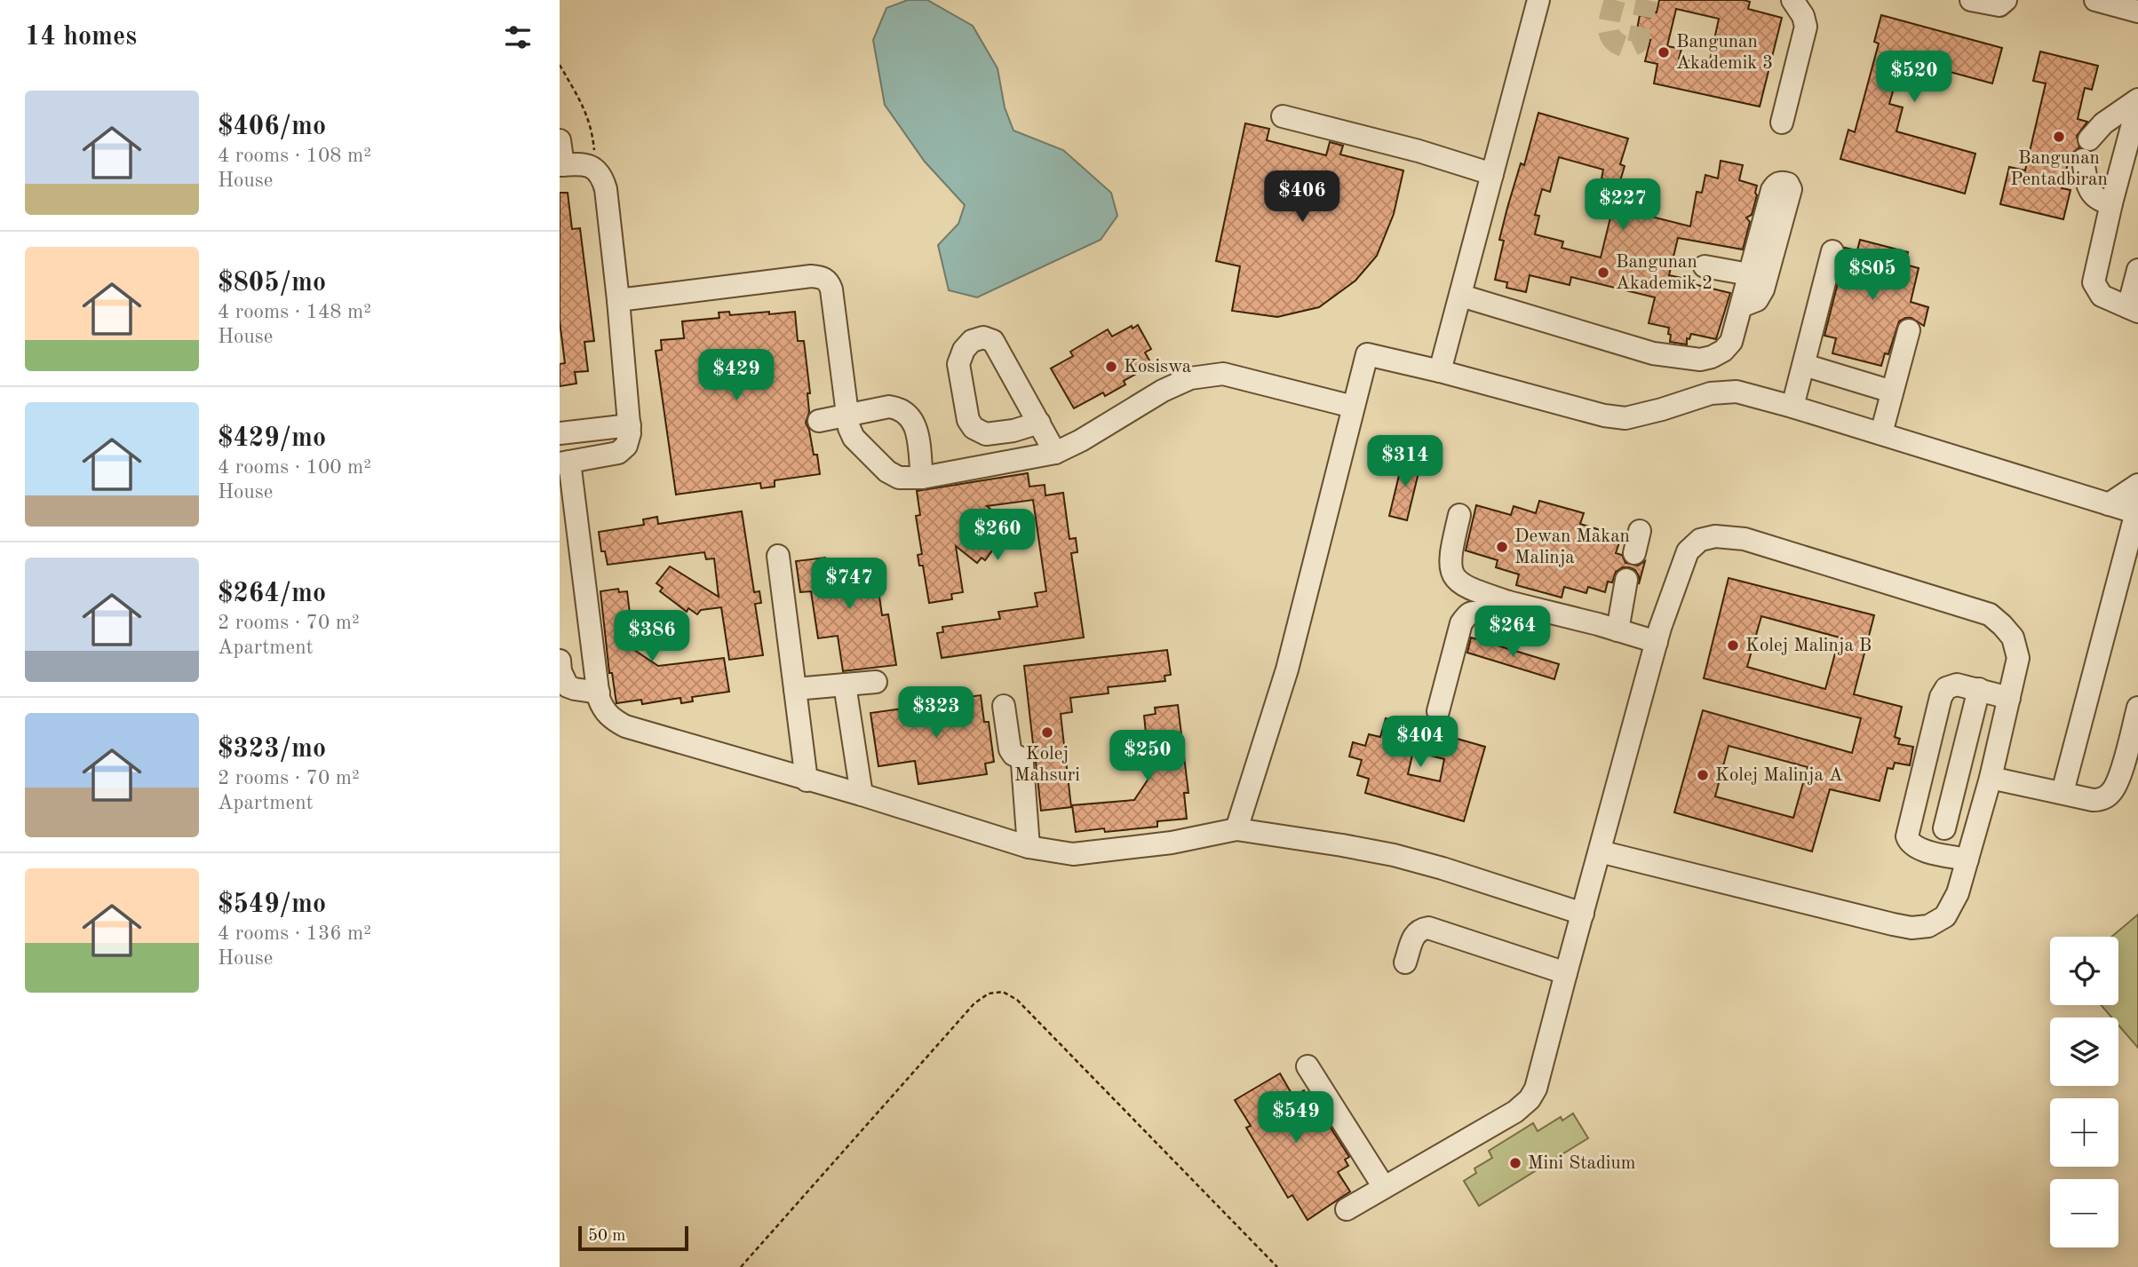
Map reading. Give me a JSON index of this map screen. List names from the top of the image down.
{
  "places": [
    "Bangunan Akademik 3",
    "Bangunan Pentadbiran",
    "Bangunan Akademik 2",
    "Kosiswa",
    "Dewan Makan Malinja",
    "Kolej Malinja B",
    "Kolej Mahsuri",
    "Kolej Malinja A",
    "Mini Stadium"
  ],
  "scale_bar": "50 m",
  "page": {
    "heading": "14 homes",
    "price": [
      "$520",
      "$406",
      "$227",
      "$805",
      "$429",
      "$314",
      "$260",
      "$747",
      "$264",
      "$386",
      "$323",
      "$404",
      "$250",
      "$549"
    ],
    "list": [
      {
        "name": "$406/mo",
        "note": "4 rooms · 108 m² · House"
      },
      {
        "name": "$805/mo",
        "note": "4 rooms · 148 m² · House"
      },
      {
        "name": "$429/mo",
        "note": "4 rooms · 100 m² · House"
      },
      {
        "name": "$264/mo",
        "note": "2 rooms · 70 m² · Apartment"
      },
      {
        "name": "$323/mo",
        "note": "2 rooms · 70 m² · Apartment"
      },
      {
        "name": "$549/mo",
        "note": "4 rooms · 136 m² · House"
      }
    ],
    "map_buttons": ["+", "−"],
    "scale": "50 m"
  }
}
